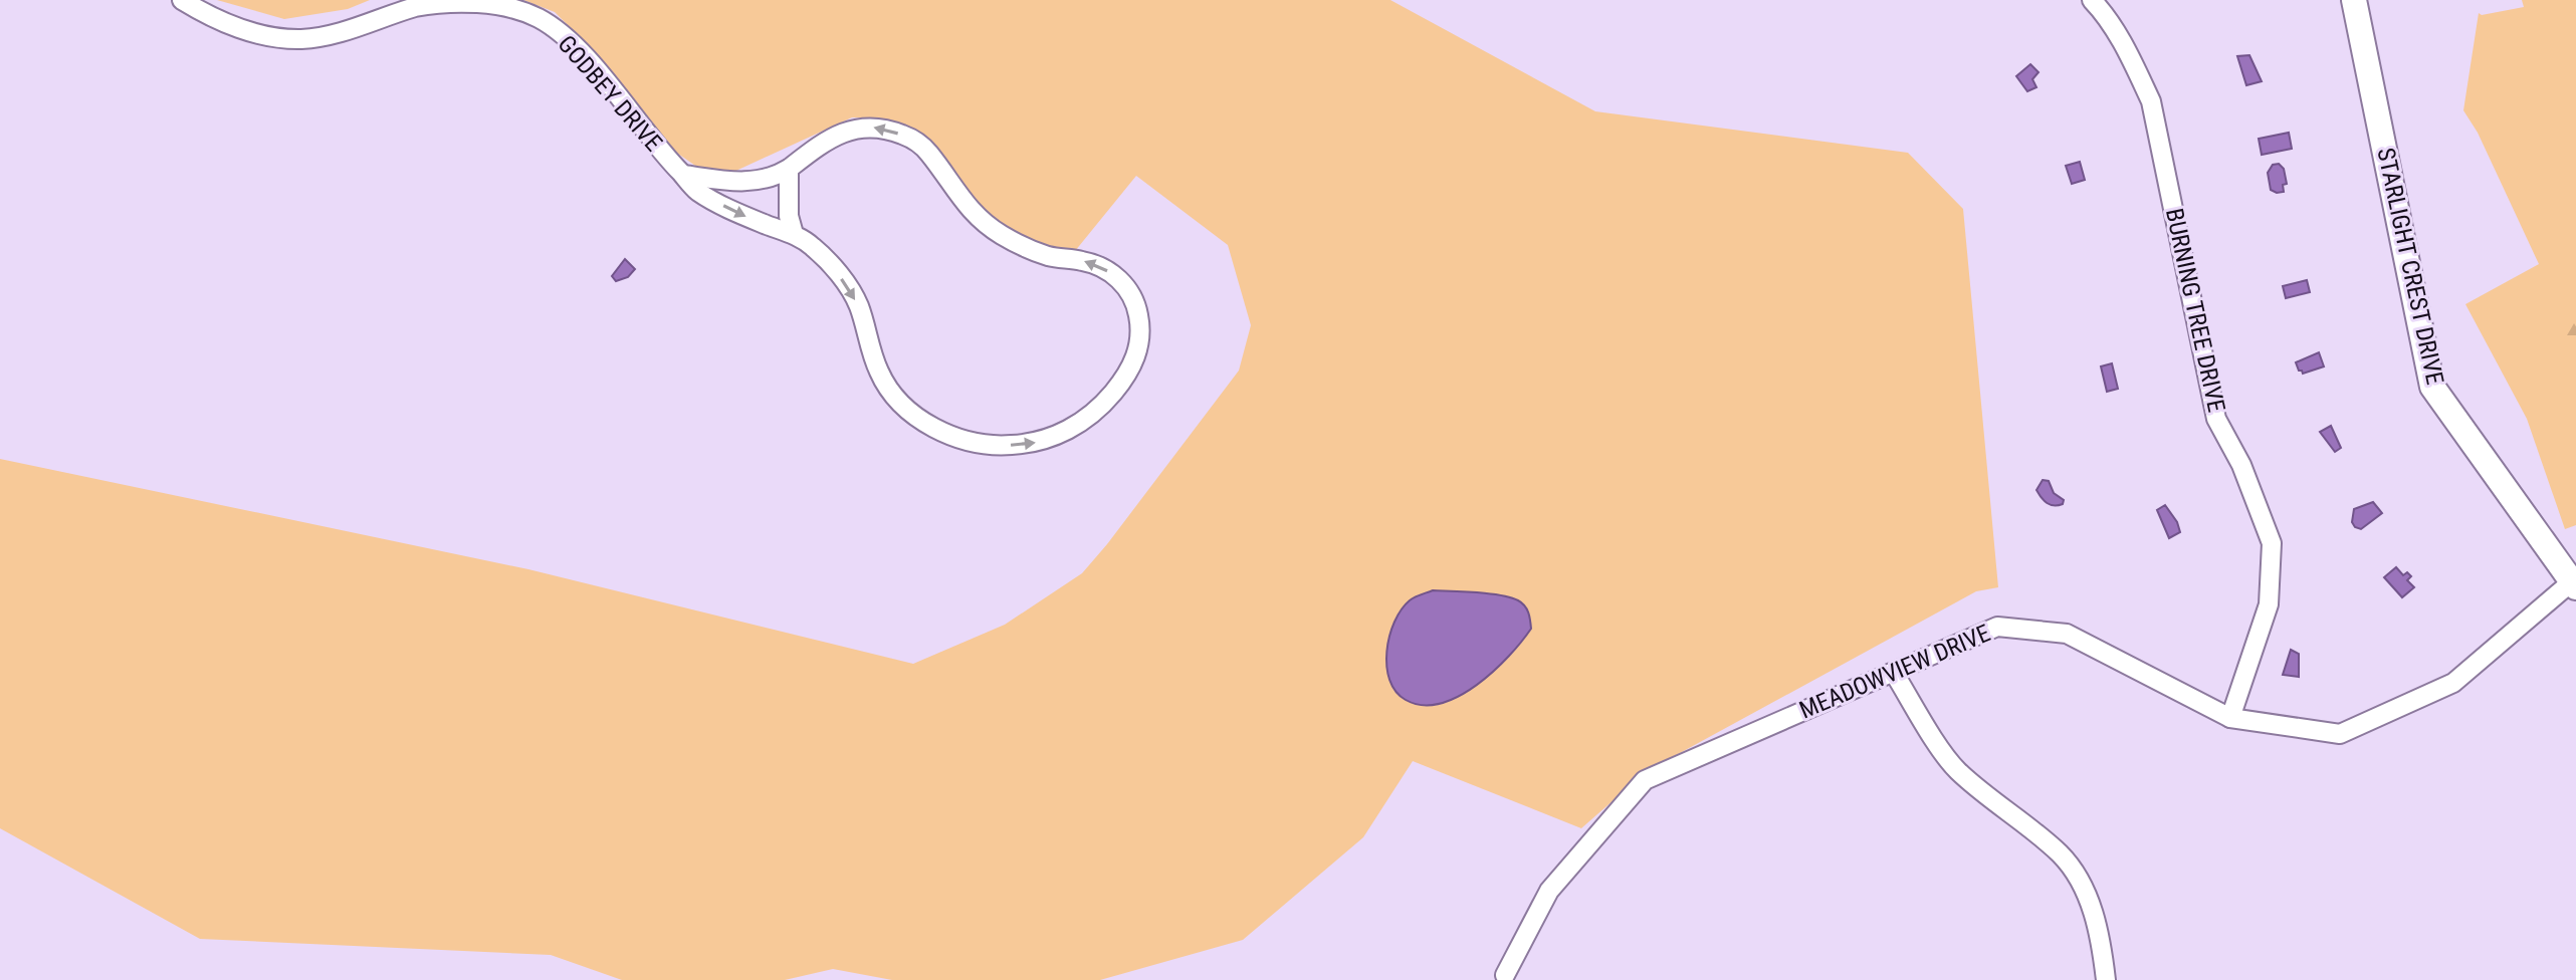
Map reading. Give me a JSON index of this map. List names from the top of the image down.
{
  "streets": {
    "street": [
      "GODBEY DRIVE",
      "STARLIGHT CREST DRIVE",
      "BURNING TREE DRIVE",
      "MEADOWVIEW DRIVE"
    ]
  },
  "crossings": [
    ["STARLIGHT CREST DRIVE", "MEADOWVIEW DRIVE"],
    ["BURNING TREE DRIVE", "MEADOWVIEW DRIVE"]
  ]
}
